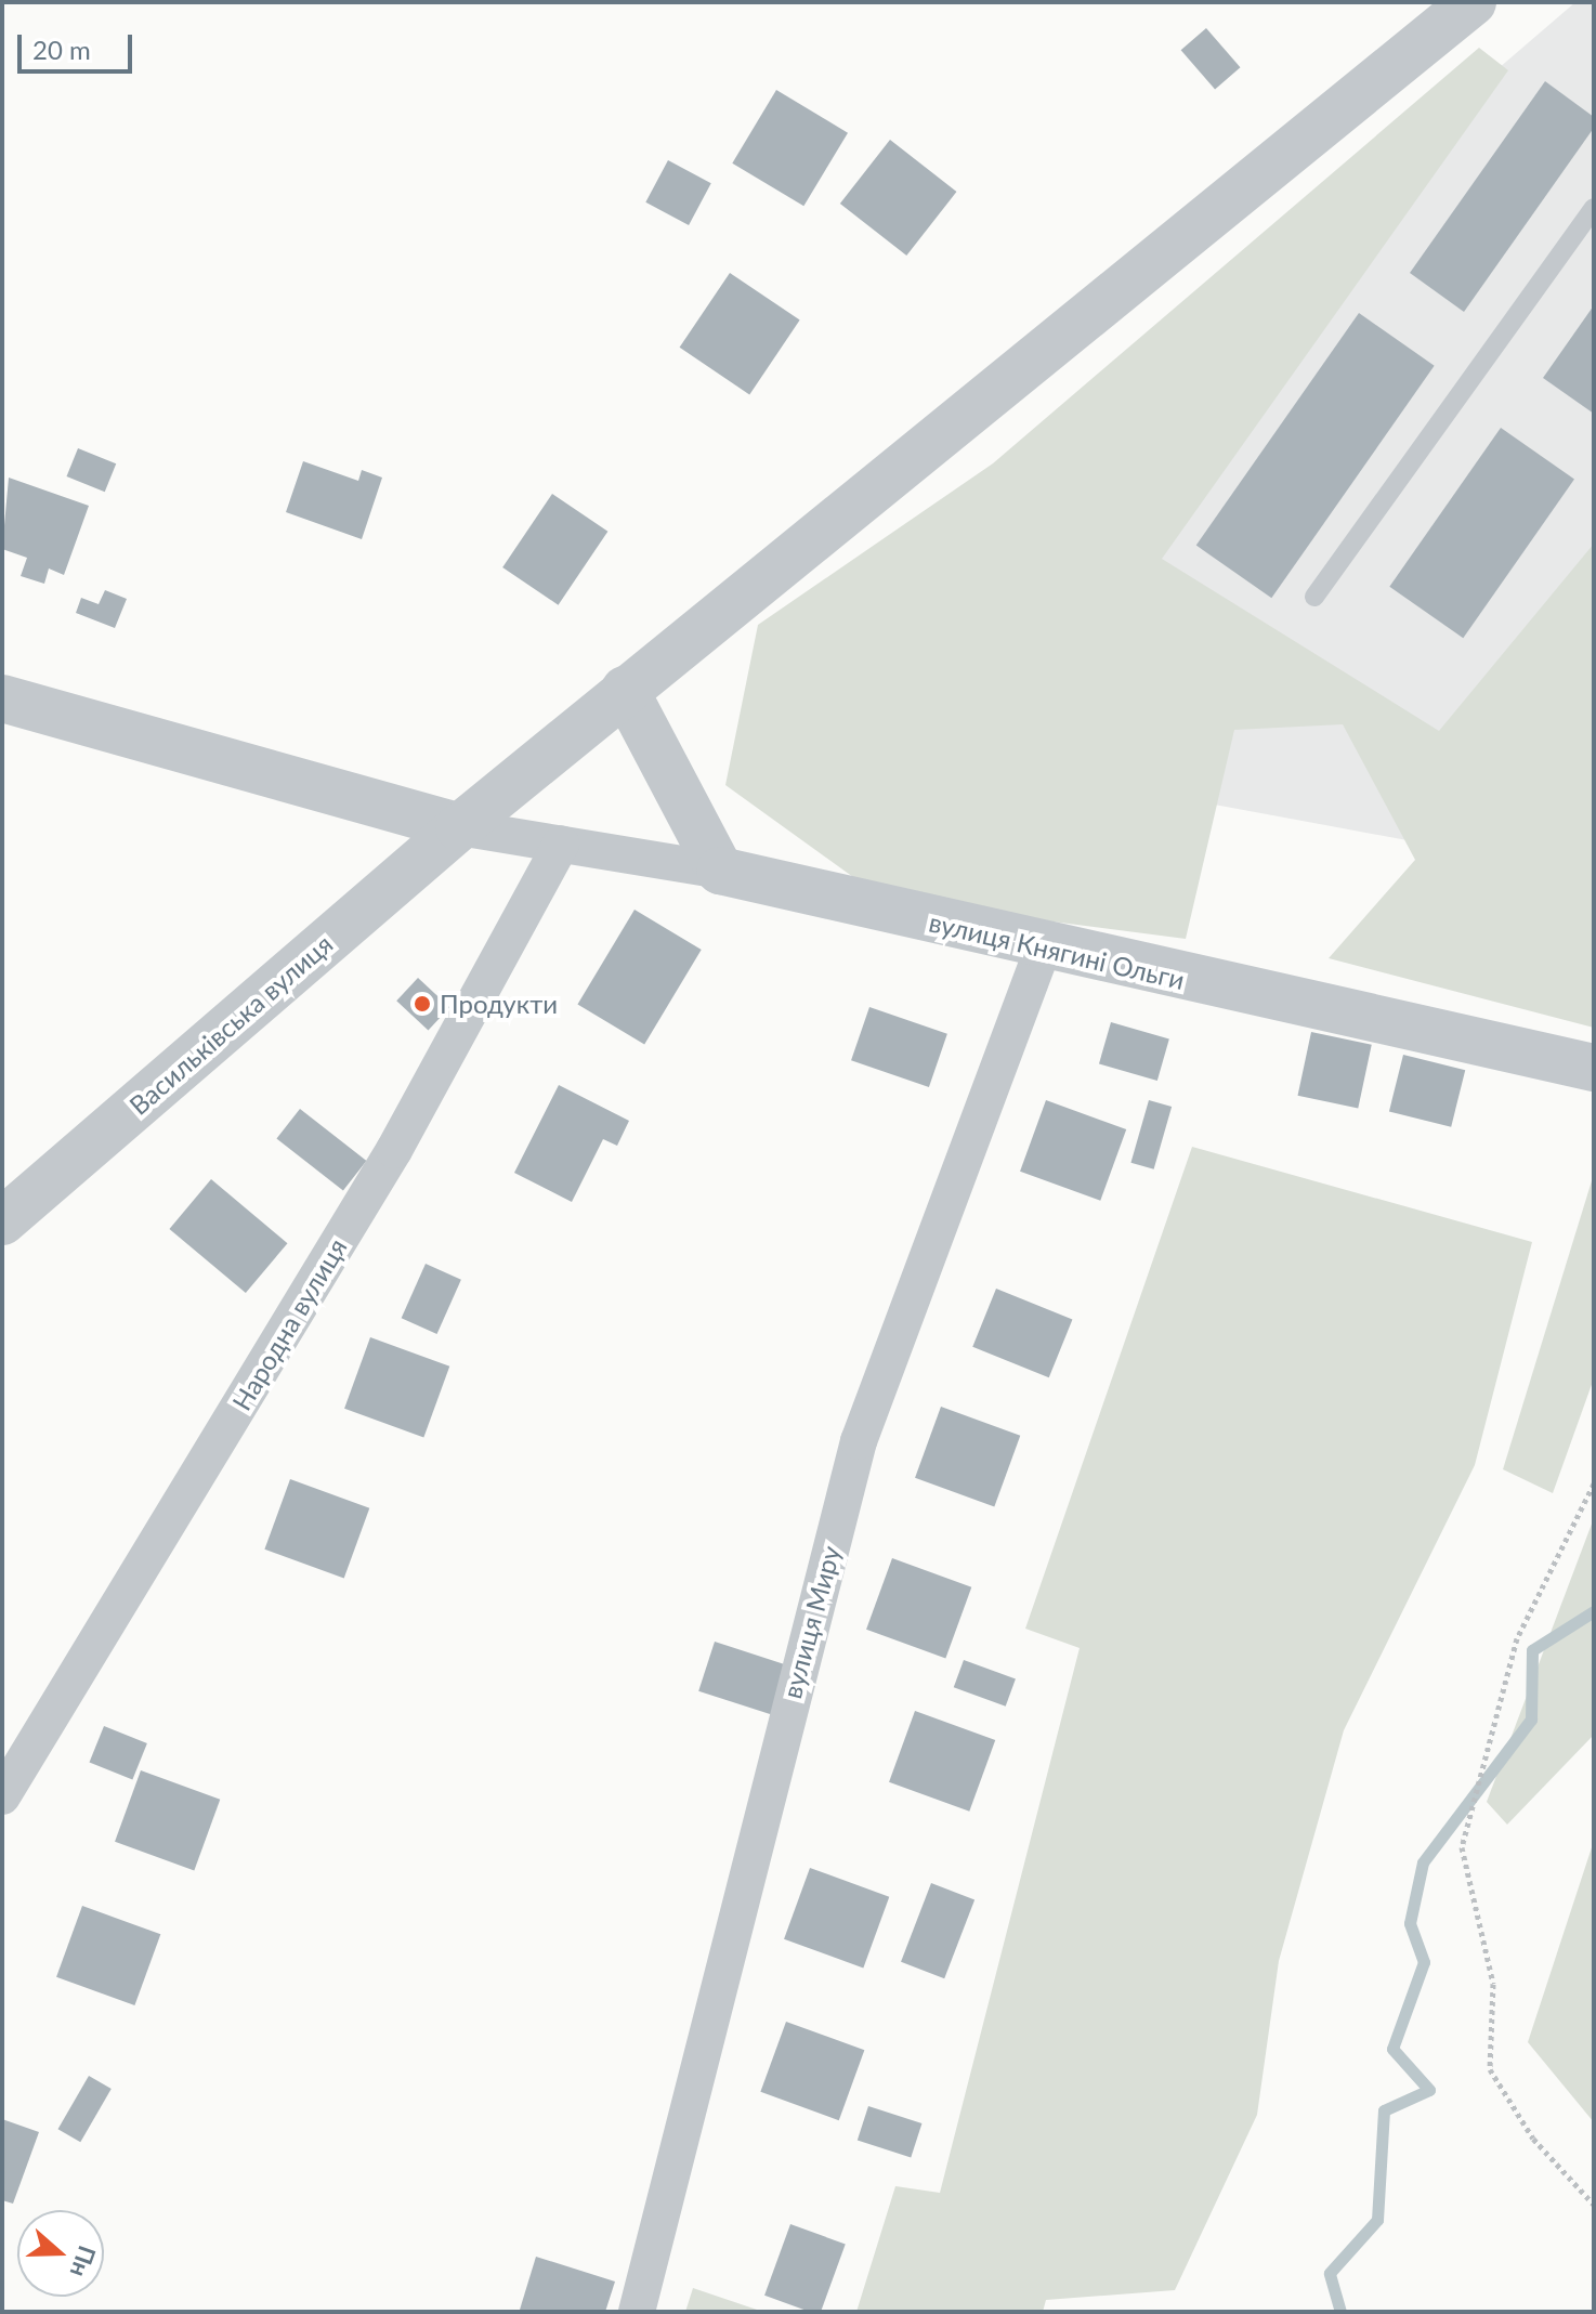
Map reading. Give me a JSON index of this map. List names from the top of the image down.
{
  "streets": {
    "street": [
      "вулиця Княгині Ольги",
      "Васильківська вулиця",
      "Народна вулиця",
      "вулиця Миру"
    ]
  },
  "crossings": [
    ["вулиця Княгині Ольги", "вулиця Миру"]
  ],
  "places": ["Продукти"],
  "scale_bar": "20 m",
  "north": "right"
}
